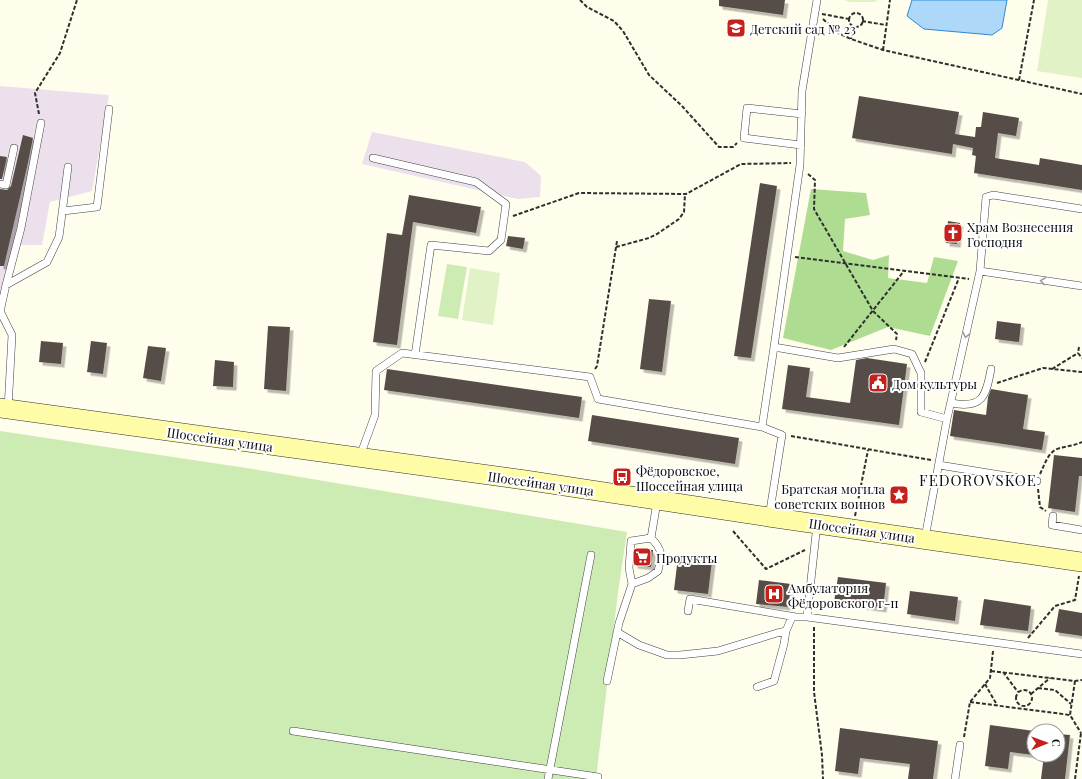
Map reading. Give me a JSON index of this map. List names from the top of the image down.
{
  "streets": {
    "main road": ["Шоссейная улица"]
  },
  "districts": ["FEDOROVSKOE"],
  "places": {
    "school or university": ["Детский сад № 23"],
    "church": ["Храм Вознесения Господня"],
    "public building": ["Дом культуры"],
    "bus stop": ["Фёдоровское, Шоссейная улица"],
    "place": ["Братская могила советских воинов"],
    "supermarket": ["Продукты"],
    "hospital": ["Амбулатория Фёдоровского г-п"]
  },
  "north": "right"
}
